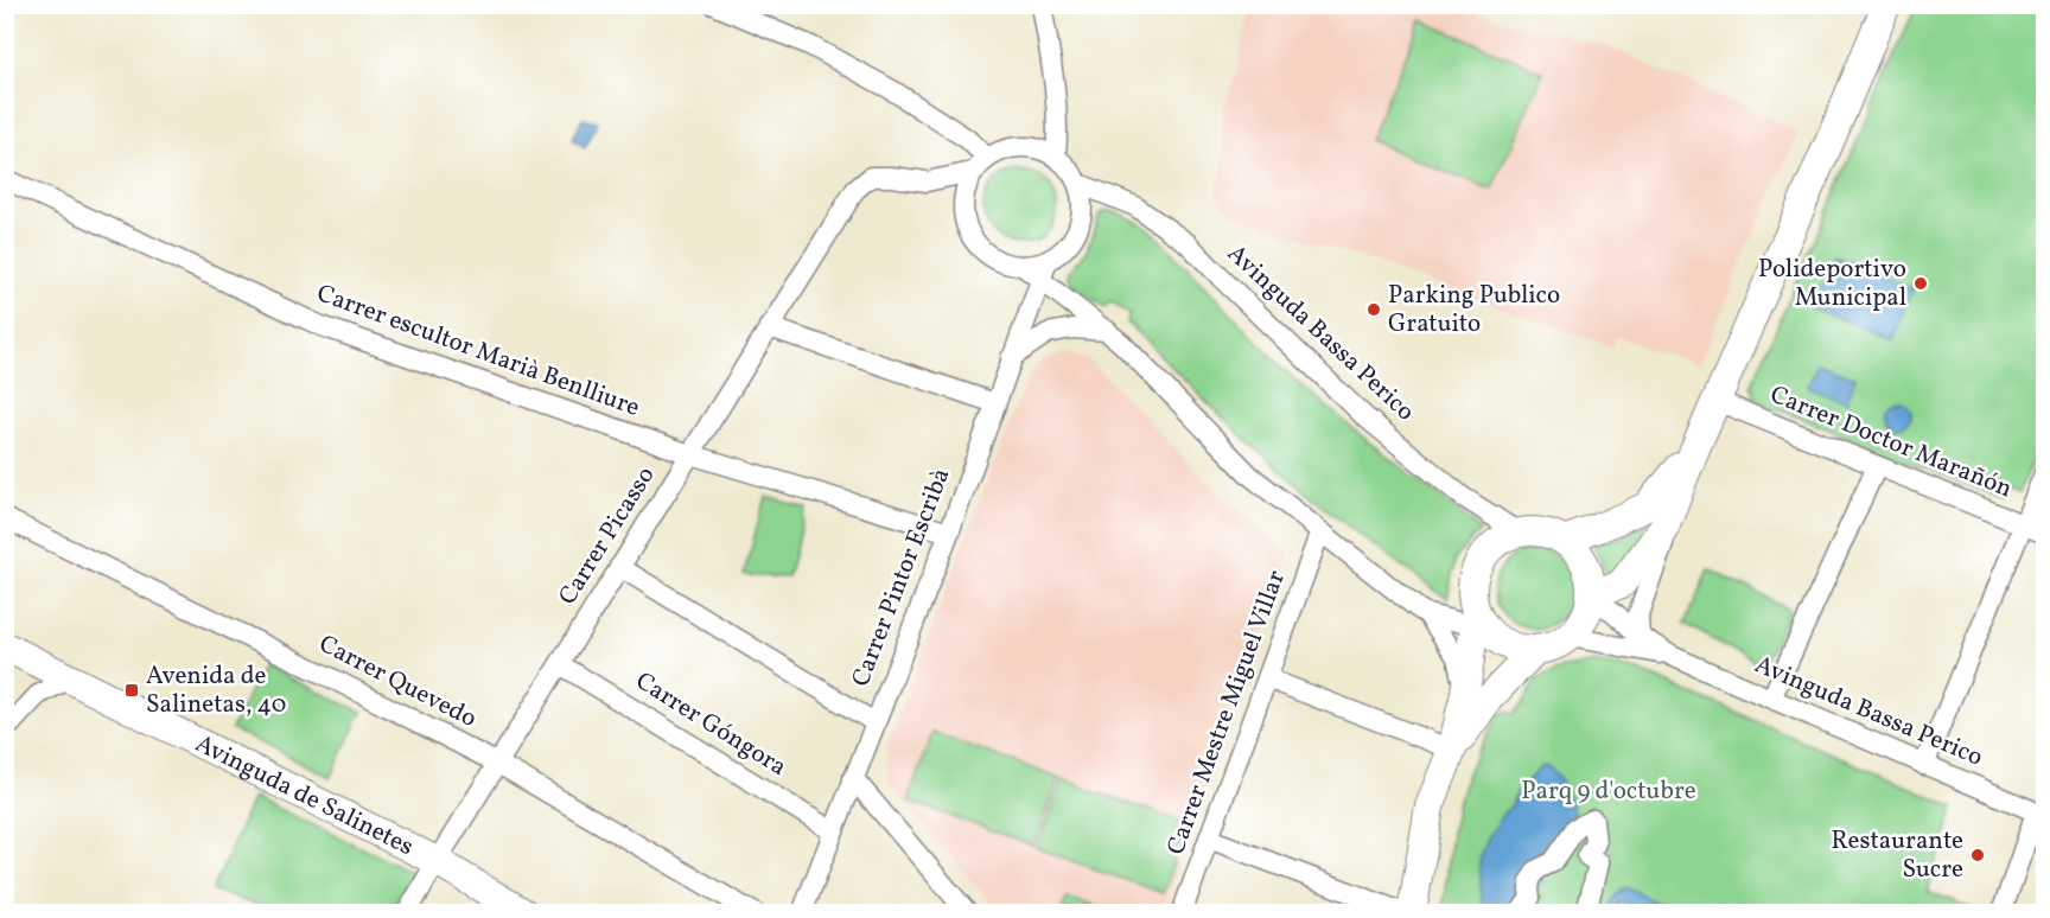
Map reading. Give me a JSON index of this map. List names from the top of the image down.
{
  "streets": {
    "street": [
      "Avinguda Bassa Perico",
      "Carrer escultor Marià Benlliure",
      "Carrer Doctor Marañón",
      "Carrer Picasso",
      "Carrer Pintor Escribà",
      "Carrer Quevedo",
      "Carrer Mestre Miguel Villar",
      "Carrer Góngora",
      "Avinguda de Salinetes"
    ]
  },
  "crossings": [
    ["Avinguda Bassa Perico", "Carrer Picasso"],
    ["Avinguda Bassa Perico", "Carrer Pintor Escribà"],
    ["Carrer escultor Marià Benlliure", "Carrer Picasso"],
    ["Carrer escultor Marià Benlliure", "Carrer Pintor Escribà"],
    ["Carrer Picasso", "Carrer Pintor Escribà"],
    ["Carrer Picasso", "Carrer Quevedo"],
    ["Carrer Picasso", "Carrer Góngora"],
    ["Carrer Picasso", "Avinguda de Salinetes"],
    ["Carrer Pintor Escribà", "Carrer Góngora"]
  ],
  "parks": ["Parq 9 d'octubre"],
  "places": {
    "other": ["Polideportivo Municipal", "Parking Publico Gratuito", "Restaurante Sucre"],
    "transit": ["Avenida de Salinetas, 40"]
  }
}
